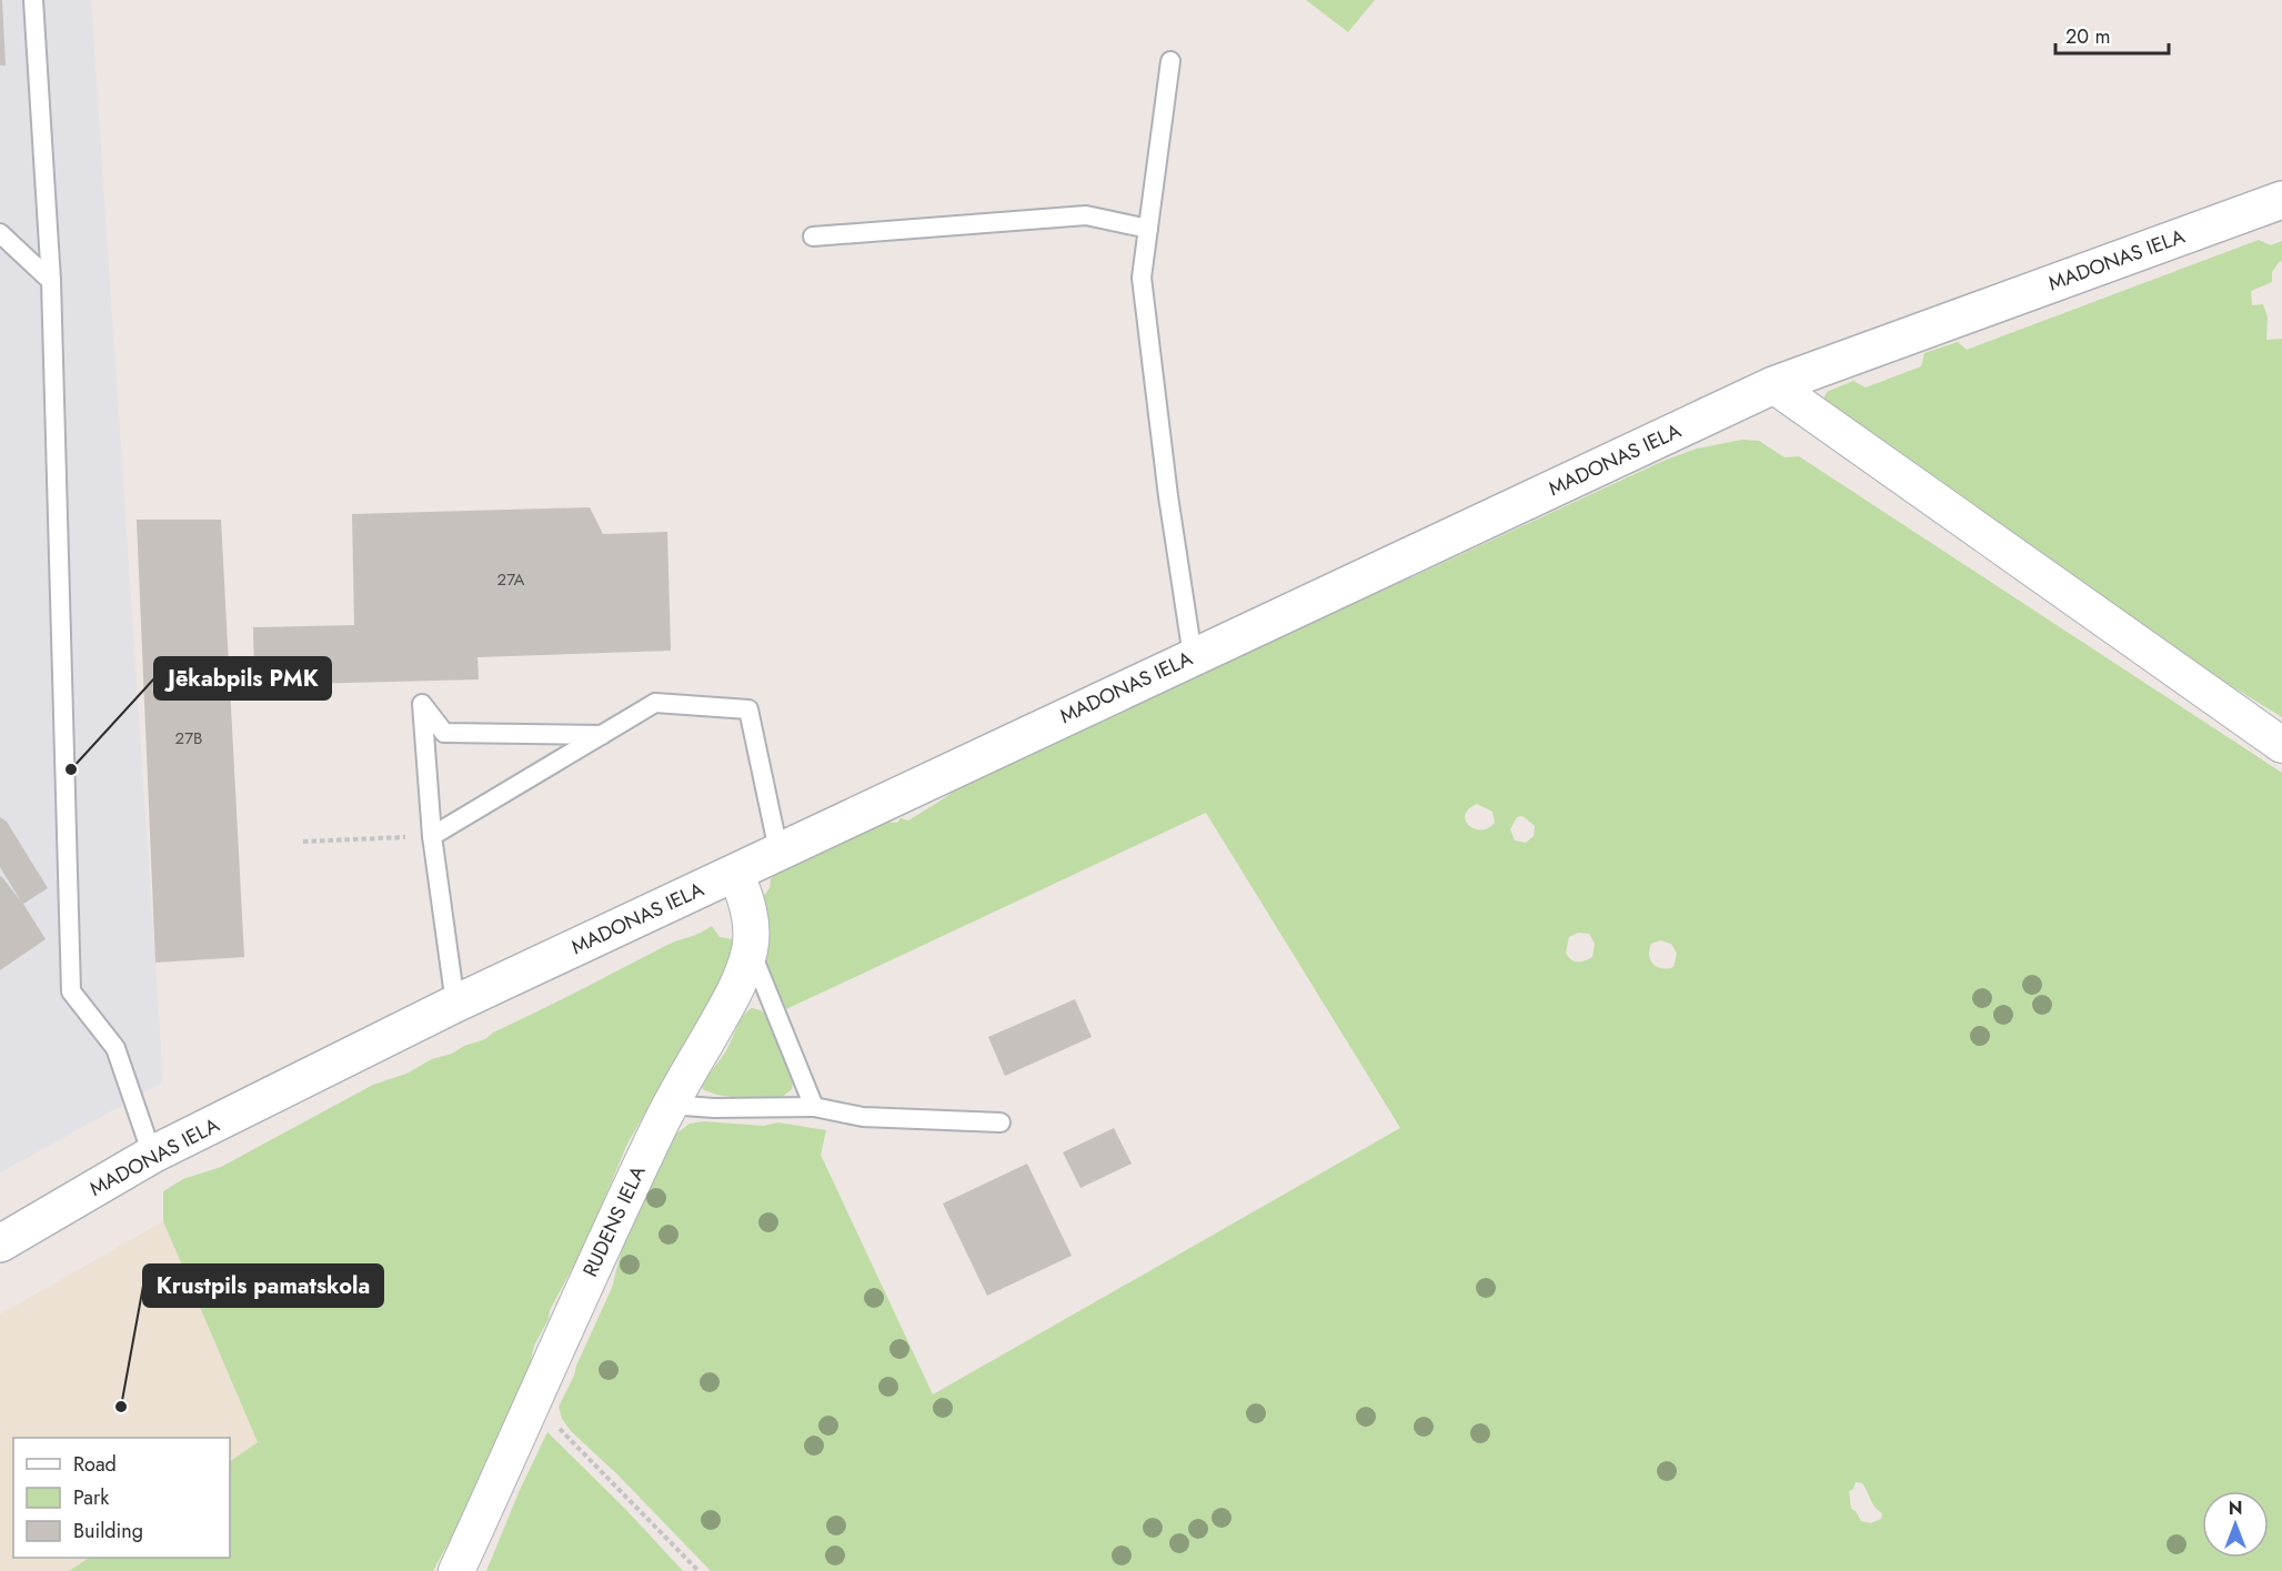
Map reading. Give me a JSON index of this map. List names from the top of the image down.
{
  "streets": {
    "main road": ["MADONAS IELA"],
    "street": ["RUDENS IELA"]
  },
  "crossings": [
    ["MADONAS IELA", "RUDENS IELA"]
  ],
  "places": ["Jēkabpils PMK", "Krustpils pamatskola"],
  "house_numbers": ["27A", "27B"],
  "legend": ["Road", "Park", "Building"],
  "scale_bar": "20 m",
  "north": "top"
}
